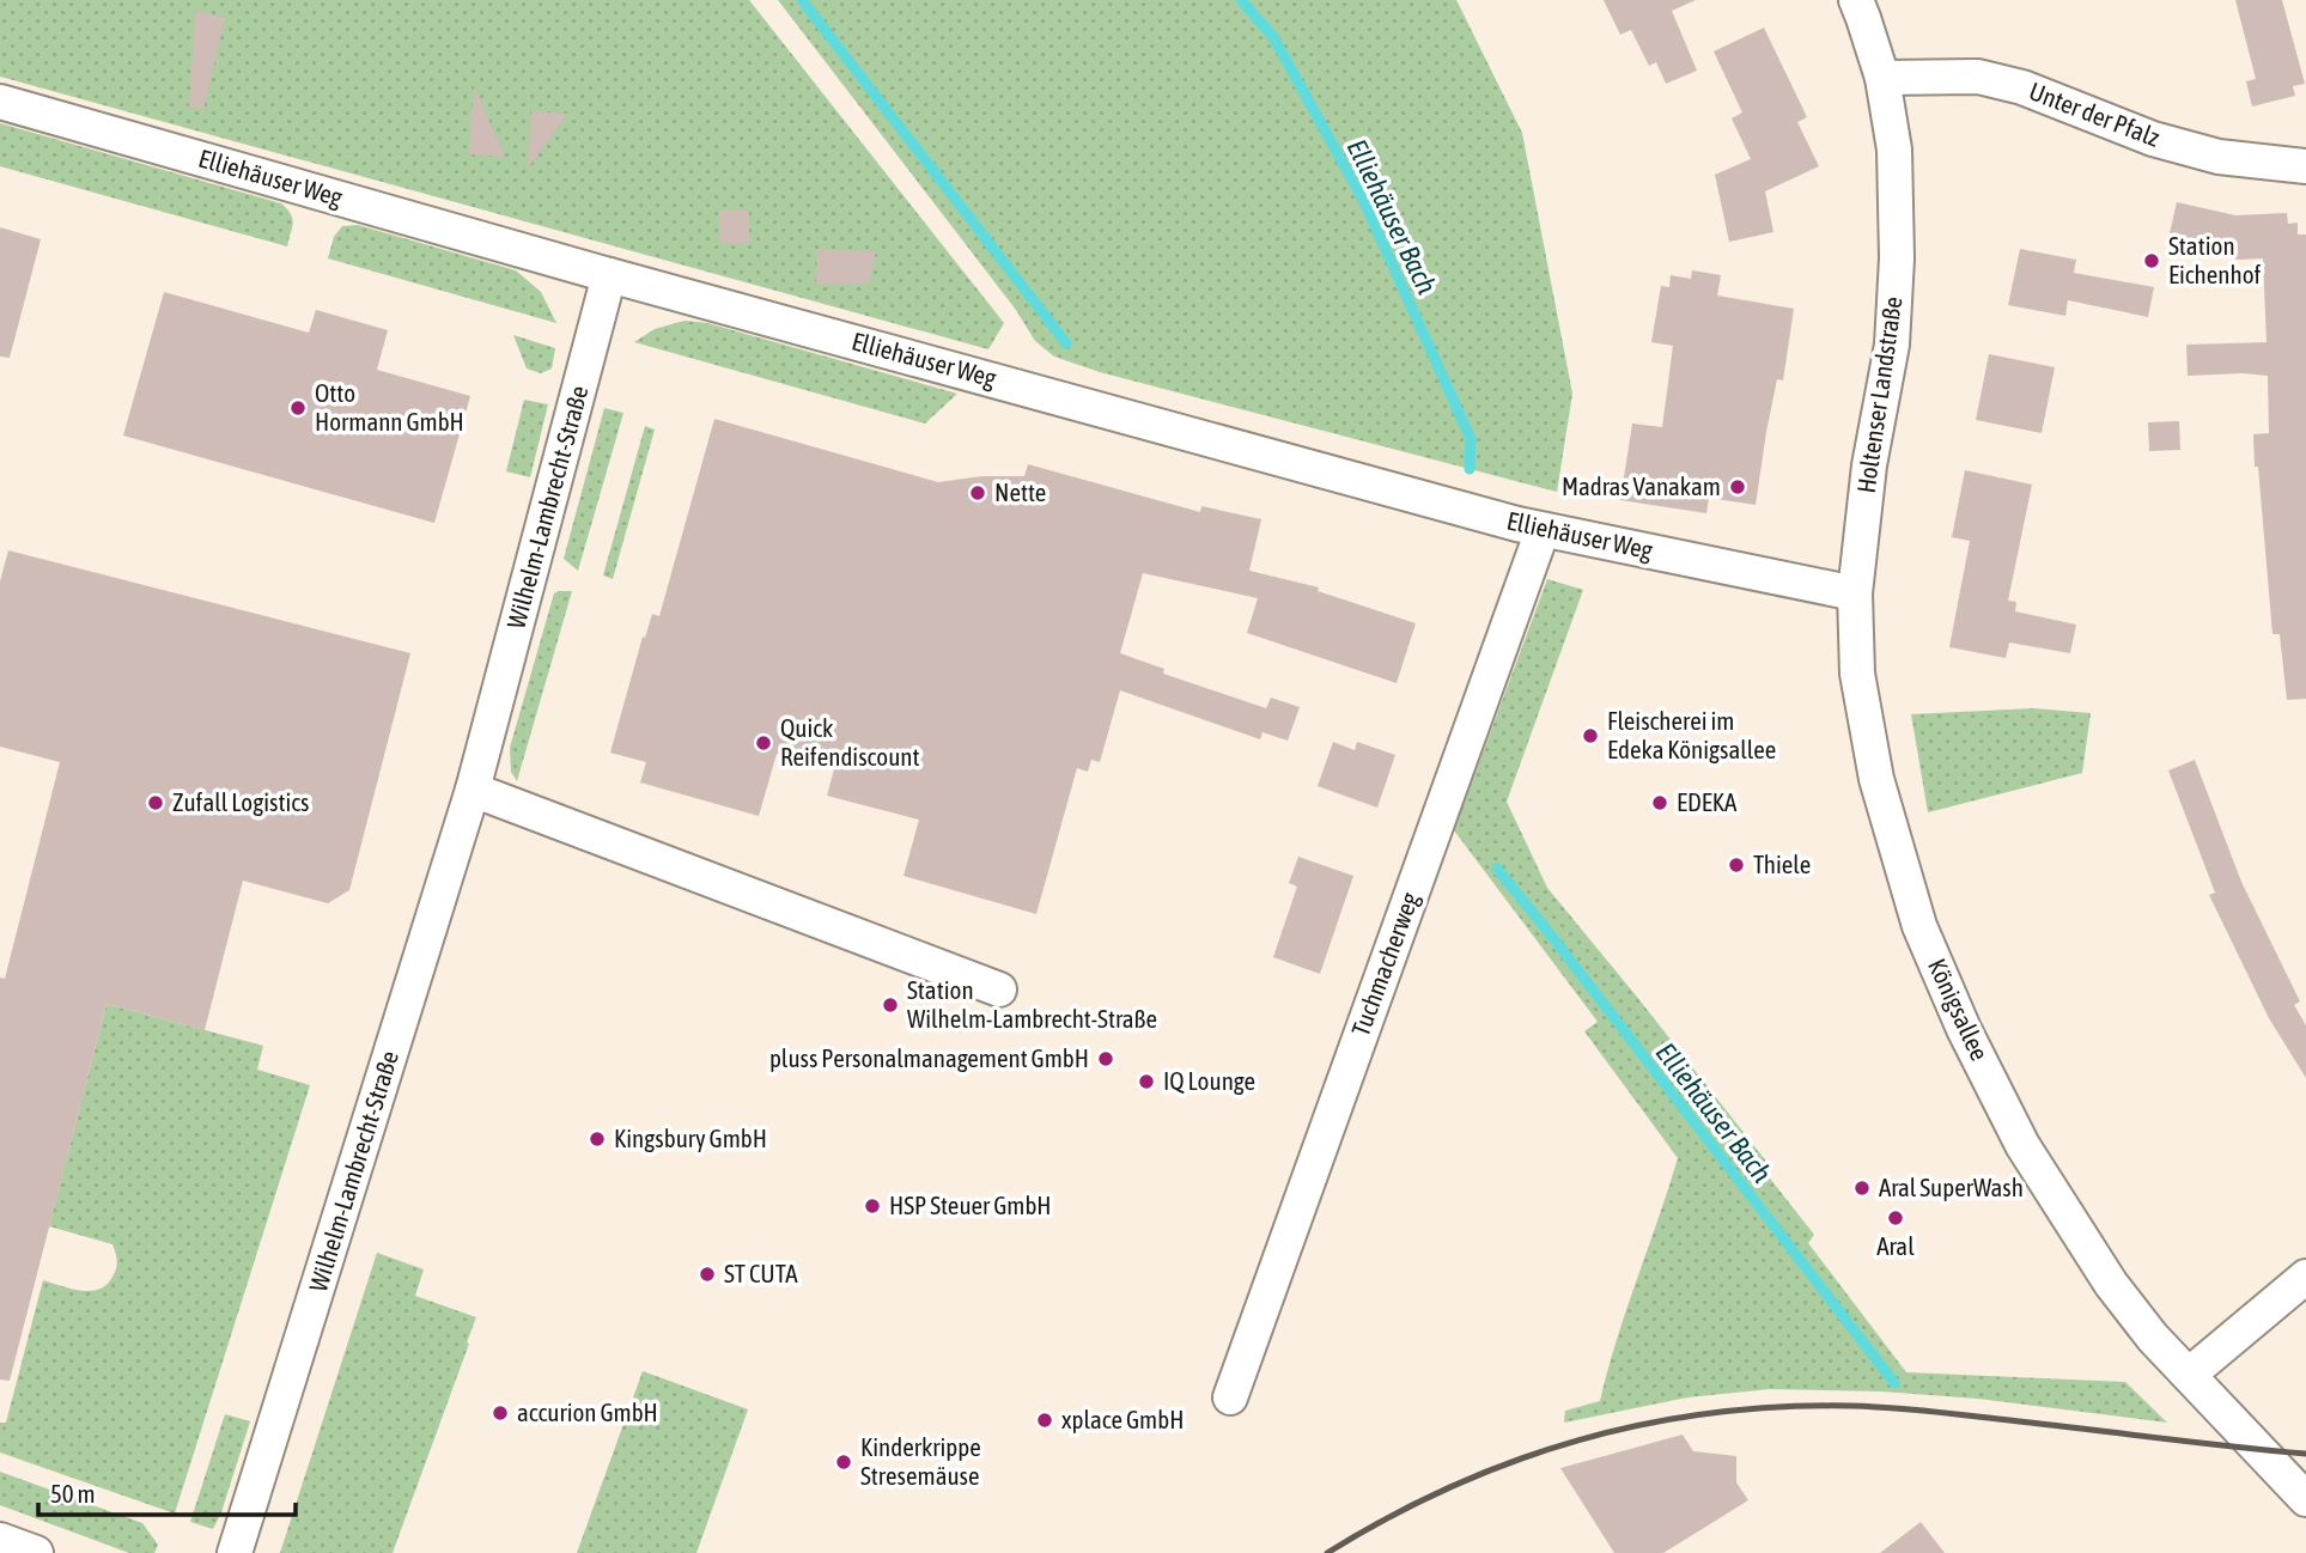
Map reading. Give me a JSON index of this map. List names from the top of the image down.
{
  "streets": {
    "street": [
      "Unter der Pfalz",
      "Elliehäuser Weg",
      "Holtenser Landstraße",
      "Wilhelm-Lambrecht-Straße",
      "Tuchmacherweg",
      "Königsallee"
    ]
  },
  "crossings": [
    ["Unter der Pfalz", "Holtenser Landstraße"],
    ["Elliehäuser Weg", "Holtenser Landstraße"],
    ["Elliehäuser Weg", "Wilhelm-Lambrecht-Straße"],
    ["Elliehäuser Weg", "Tuchmacherweg"],
    ["Elliehäuser Weg", "Königsallee"],
    ["Holtenser Landstraße", "Königsallee"]
  ],
  "water": ["Elliehäuser Bach"],
  "places": [
    "Station Eichenhof",
    "Otto Hormann GmbH",
    "Madras Vanakam",
    "Nette",
    "Fleischerei im Edeka Königsallee",
    "Quick Reifendiscount",
    "Zufall Logistics",
    "EDEKA",
    "Thiele",
    "Station Wilhelm-Lambrecht-Straße",
    "pluss Personalmanagement GmbH",
    "IQ Lounge",
    "Kingsbury GmbH",
    "Aral SuperWash",
    "HSP Steuer GmbH",
    "Aral",
    "ST CUTA",
    "accurion GmbH",
    "xplace GmbH",
    "Kinderkrippe Stresemäuse"
  ],
  "scale_bar": "50 m"
}
